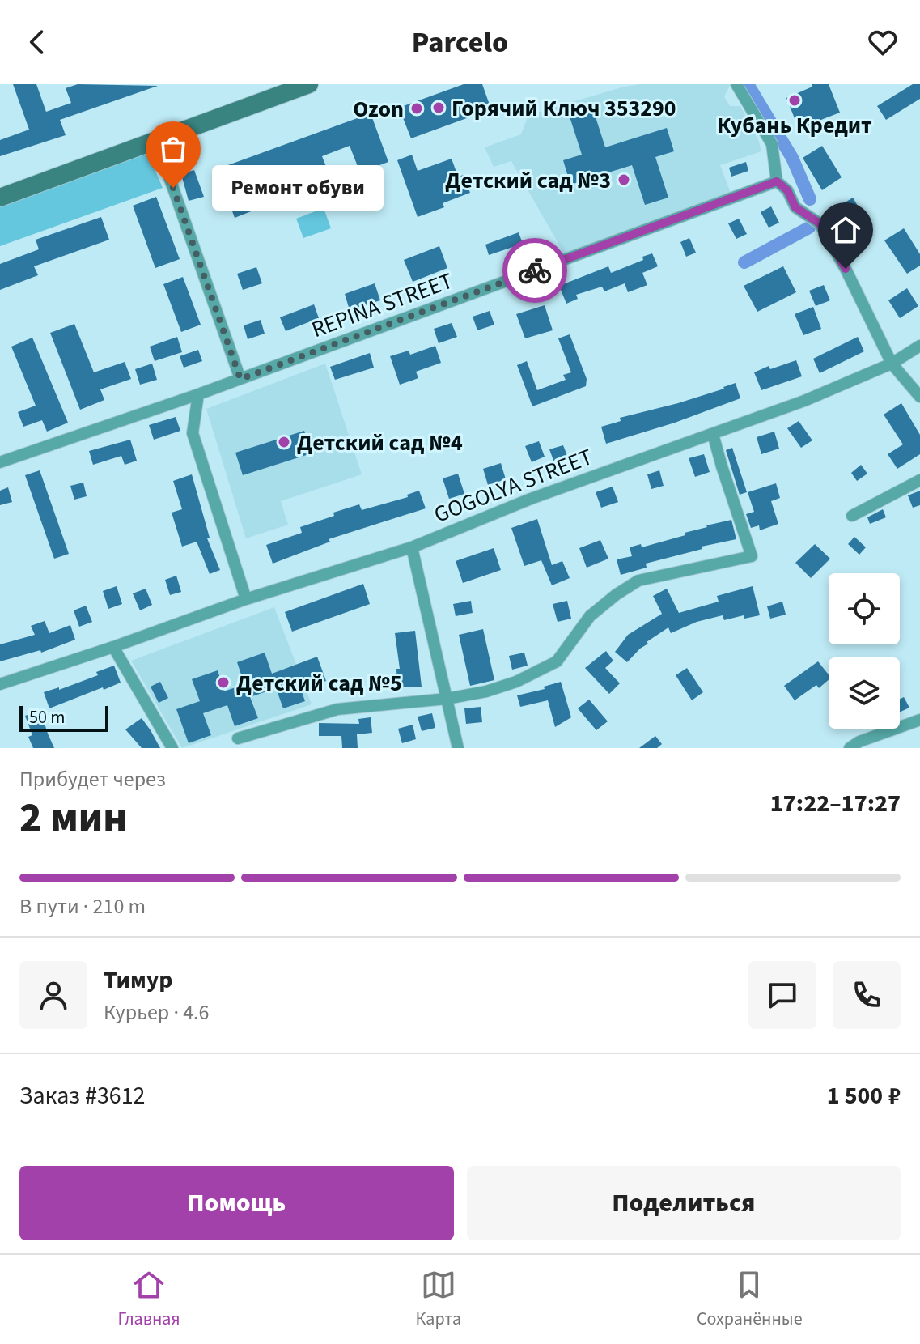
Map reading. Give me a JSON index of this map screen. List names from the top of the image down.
{
  "streets": {
    "street": ["REPINA STREET", "GOGOLYA STREET"]
  },
  "places": [
    "Кубань Кредит",
    "Горячий Ключ 353290",
    "Ozon",
    "Детский сад №3",
    "Ремонт обуви",
    "Детский сад №4",
    "Детский сад №5"
  ],
  "scale_bar": "50 m",
  "page": {
    "header": "Parcelo",
    "bubble": "Ремонт обуви",
    "scale": "50 m",
    "heading": ["2 мин", "Прибудет через", "17:22–17:27"],
    "panel": [
      "Тимур",
      "Курьер · 4.6",
      "Заказ #3612",
      "1 500 ₽"
    ],
    "bar": "В пути · 210 m",
    "buttons": ["Помощь", "Поделиться"],
    "tabs": ["Главная", "Карта", "Сохранённые"]
  }
}
